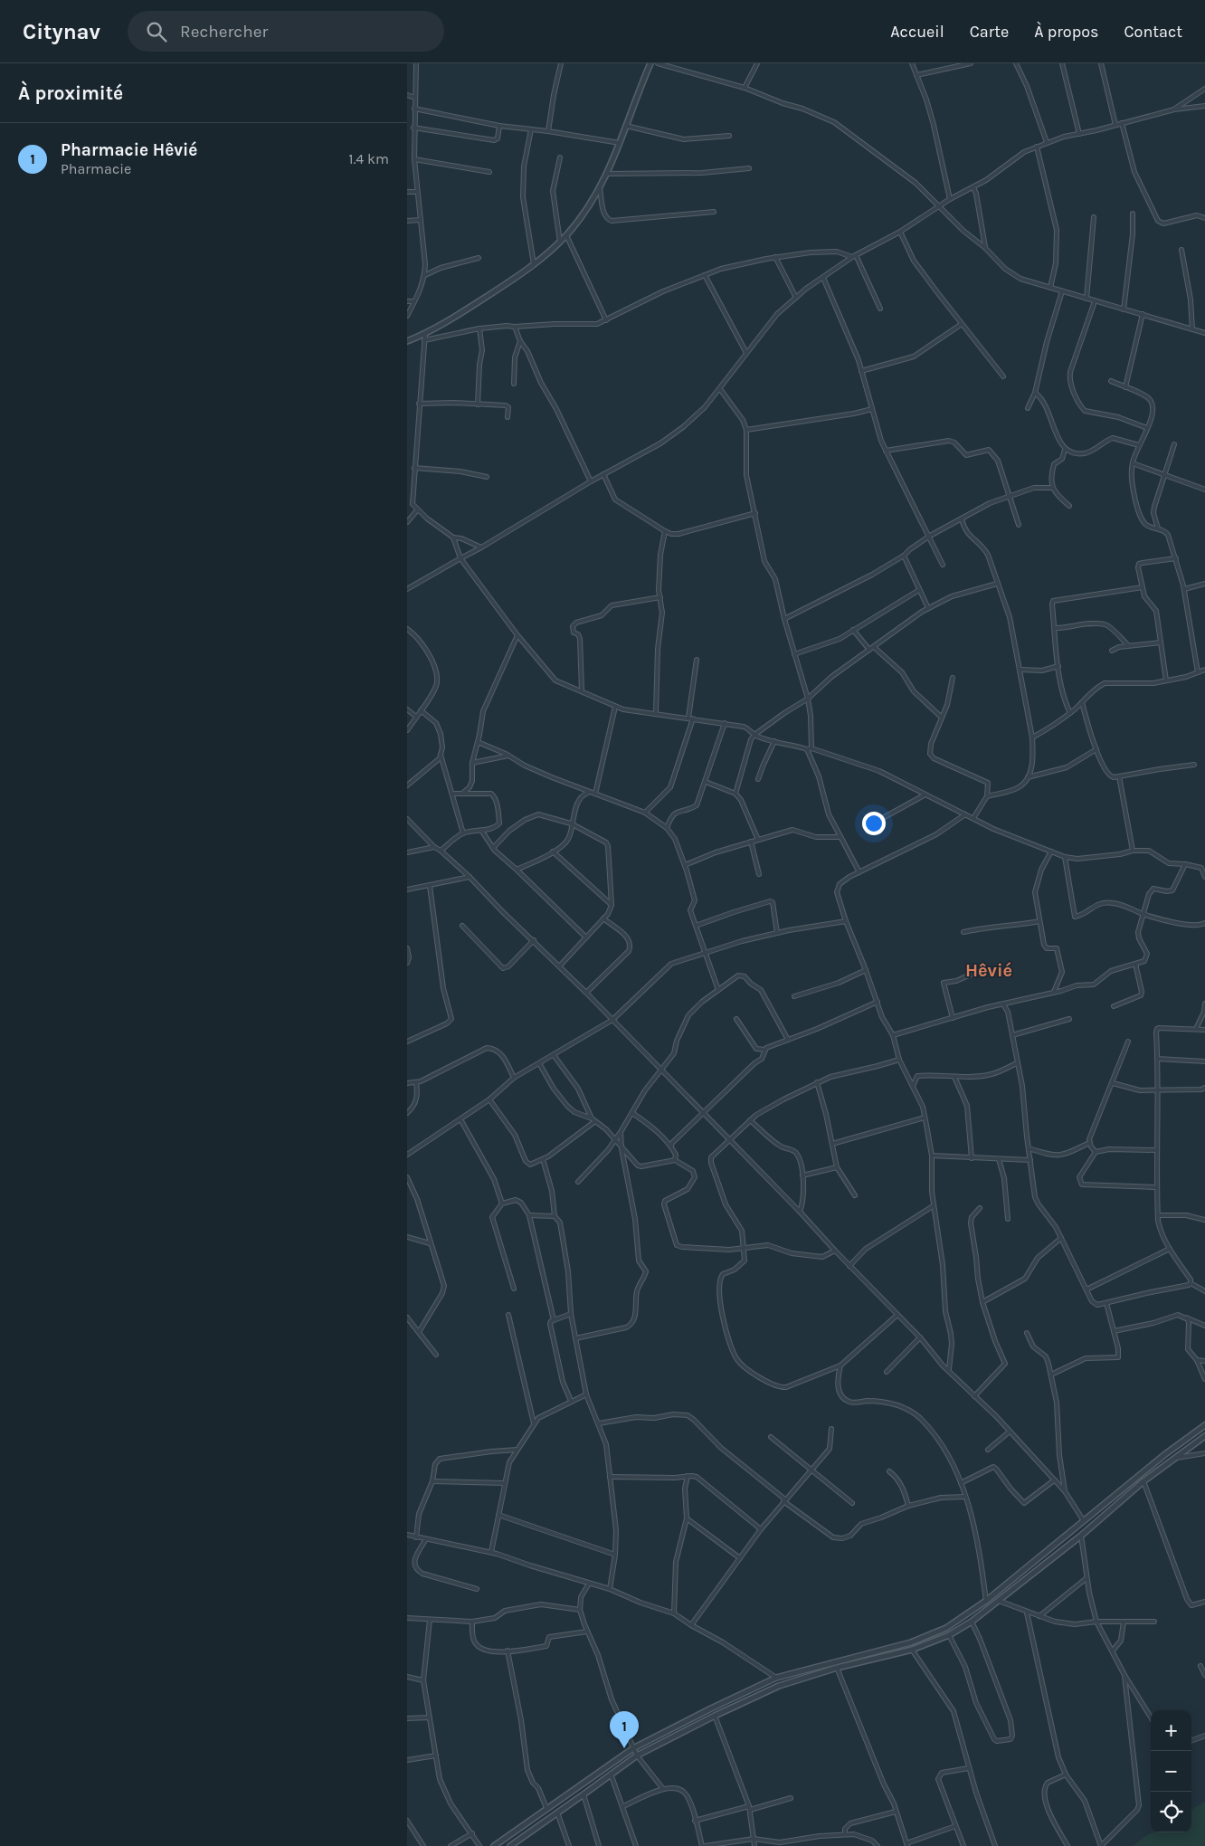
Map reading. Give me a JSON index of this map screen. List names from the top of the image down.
{
  "districts": ["Hêvié"],
  "page": {
    "header": "Citynav",
    "search": "Rechercher",
    "nav": [
      "Accueil",
      "Carte",
      "À propos",
      "Contact"
    ],
    "heading": "À proximité",
    "list": [
      {
        "mark": "1",
        "name": "Pharmacie Hêvié",
        "note": "Pharmacie",
        "value": "1.4 km"
      }
    ],
    "map_buttons": ["+", "−"],
    "pins": "1"
  }
}
